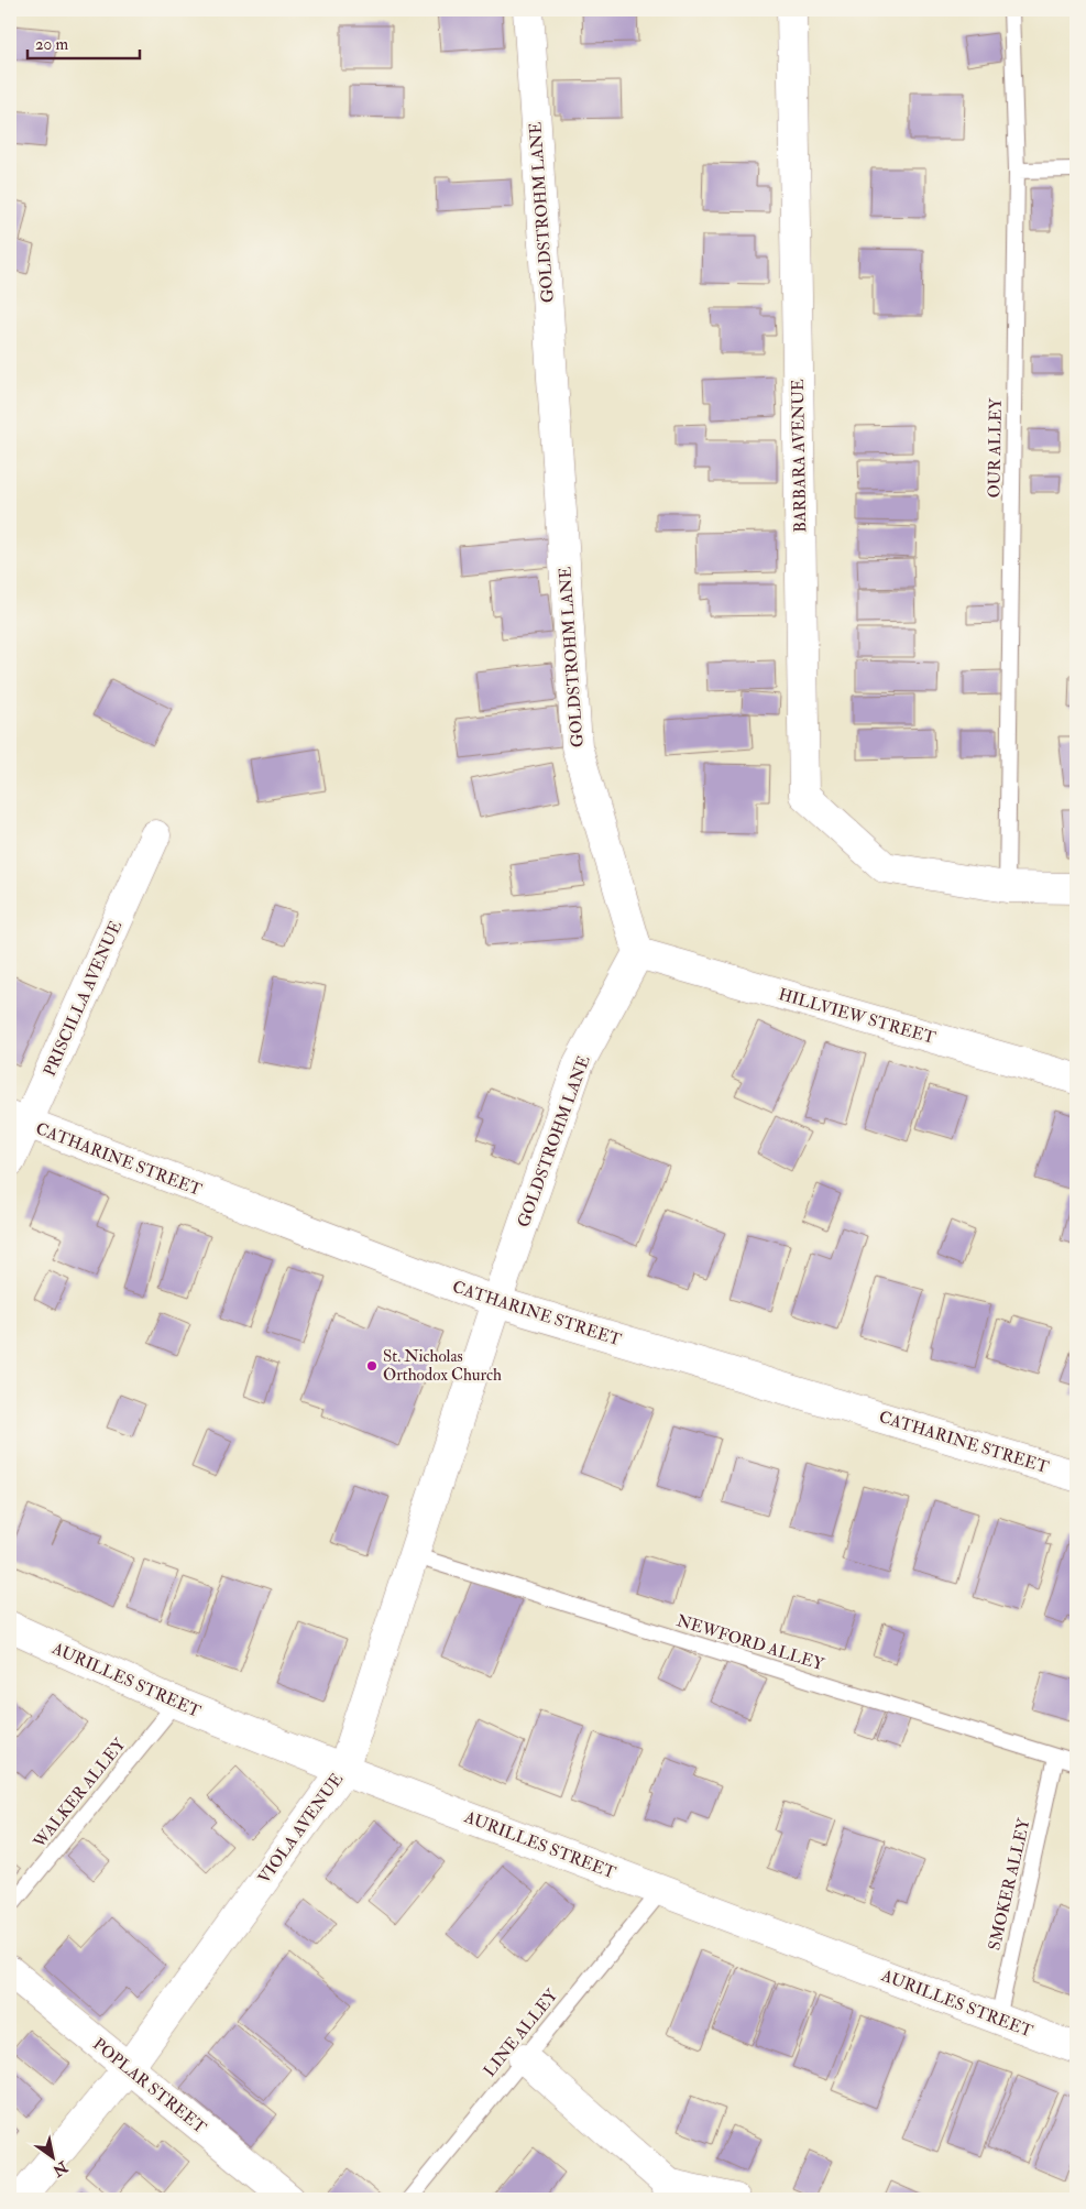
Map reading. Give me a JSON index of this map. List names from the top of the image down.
{
  "streets": {
    "street": [
      "GOLDSTROHM LANE",
      "BARBARA AVENUE",
      "PRISCILLA AVENUE",
      "HILLVIEW STREET",
      "CATHARINE STREET",
      "AURILLES STREET",
      "VIOLA AVENUE",
      "POPLAR STREET"
    ],
    "lane": [
      "OUR ALLEY",
      "NEWFORD ALLEY",
      "WALKER ALLEY",
      "SMOKER ALLEY",
      "LINE ALLEY"
    ]
  },
  "crossings": [
    ["GOLDSTROHM LANE", "HILLVIEW STREET"],
    ["GOLDSTROHM LANE", "CATHARINE STREET"],
    ["GOLDSTROHM LANE", "VIOLA AVENUE"],
    ["OUR ALLEY", "BARBARA AVENUE"],
    ["PRISCILLA AVENUE", "CATHARINE STREET"],
    ["CATHARINE STREET", "VIOLA AVENUE"],
    ["NEWFORD ALLEY", "VIOLA AVENUE"],
    ["NEWFORD ALLEY", "SMOKER ALLEY"],
    ["AURILLES STREET", "WALKER ALLEY"],
    ["AURILLES STREET", "VIOLA AVENUE"],
    ["AURILLES STREET", "SMOKER ALLEY"],
    ["AURILLES STREET", "LINE ALLEY"],
    ["VIOLA AVENUE", "POPLAR STREET"]
  ],
  "places": ["St. Nicholas Orthodox Church"],
  "scale_bar": "20 m",
  "north": "bottom right"
}
